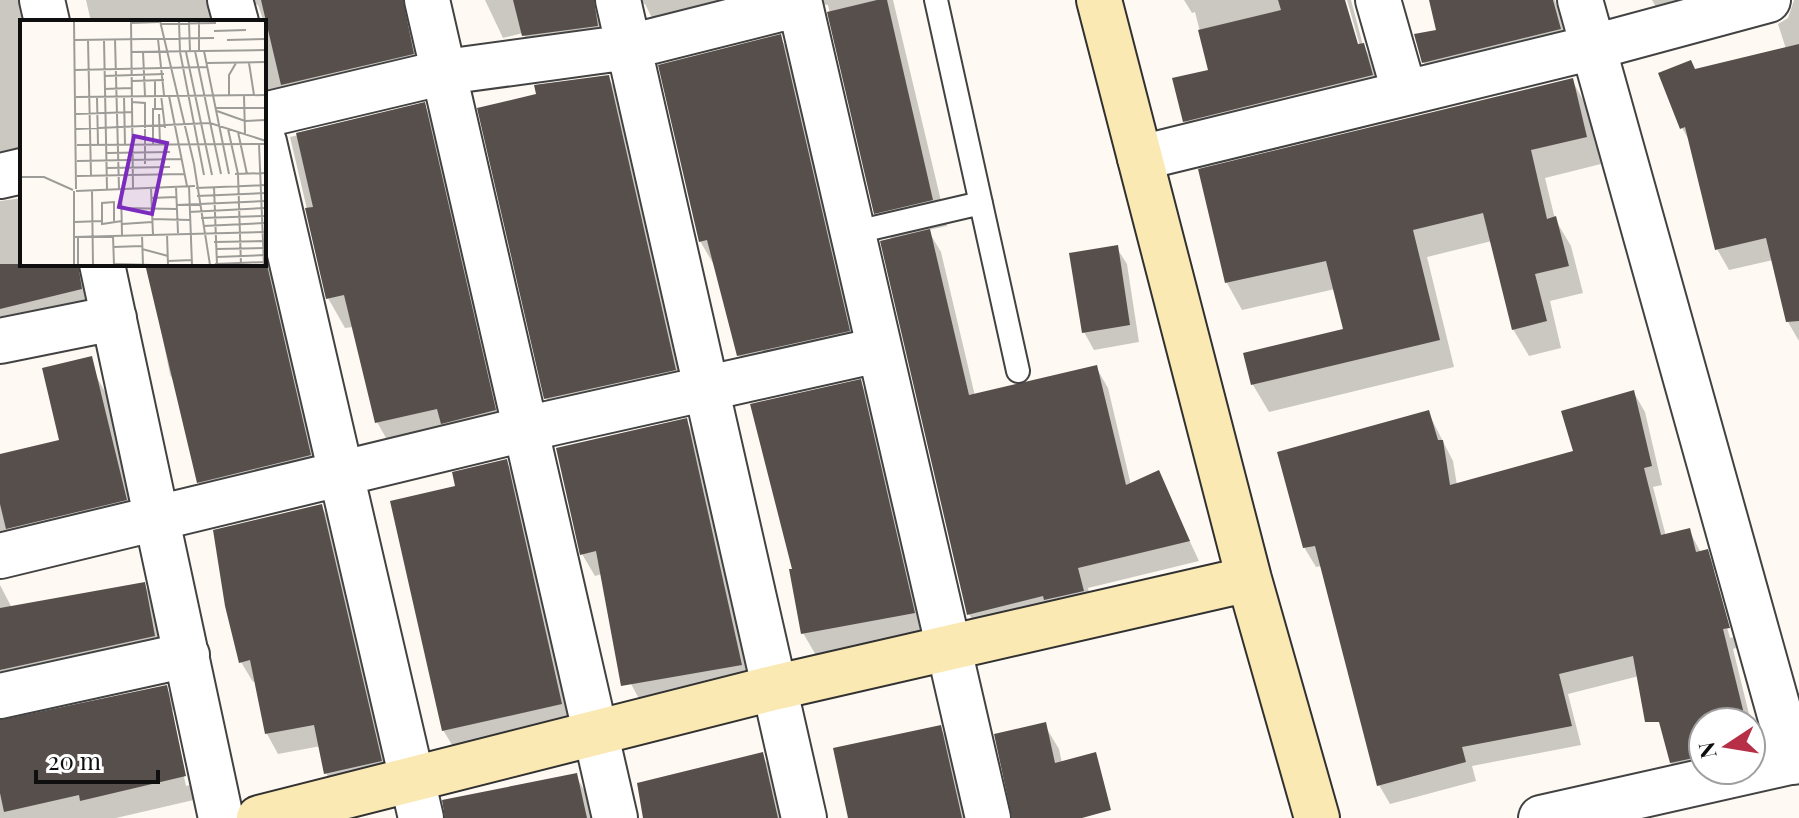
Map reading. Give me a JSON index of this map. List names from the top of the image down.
{
  "scale_bar": "20 m",
  "north": "left"
}
